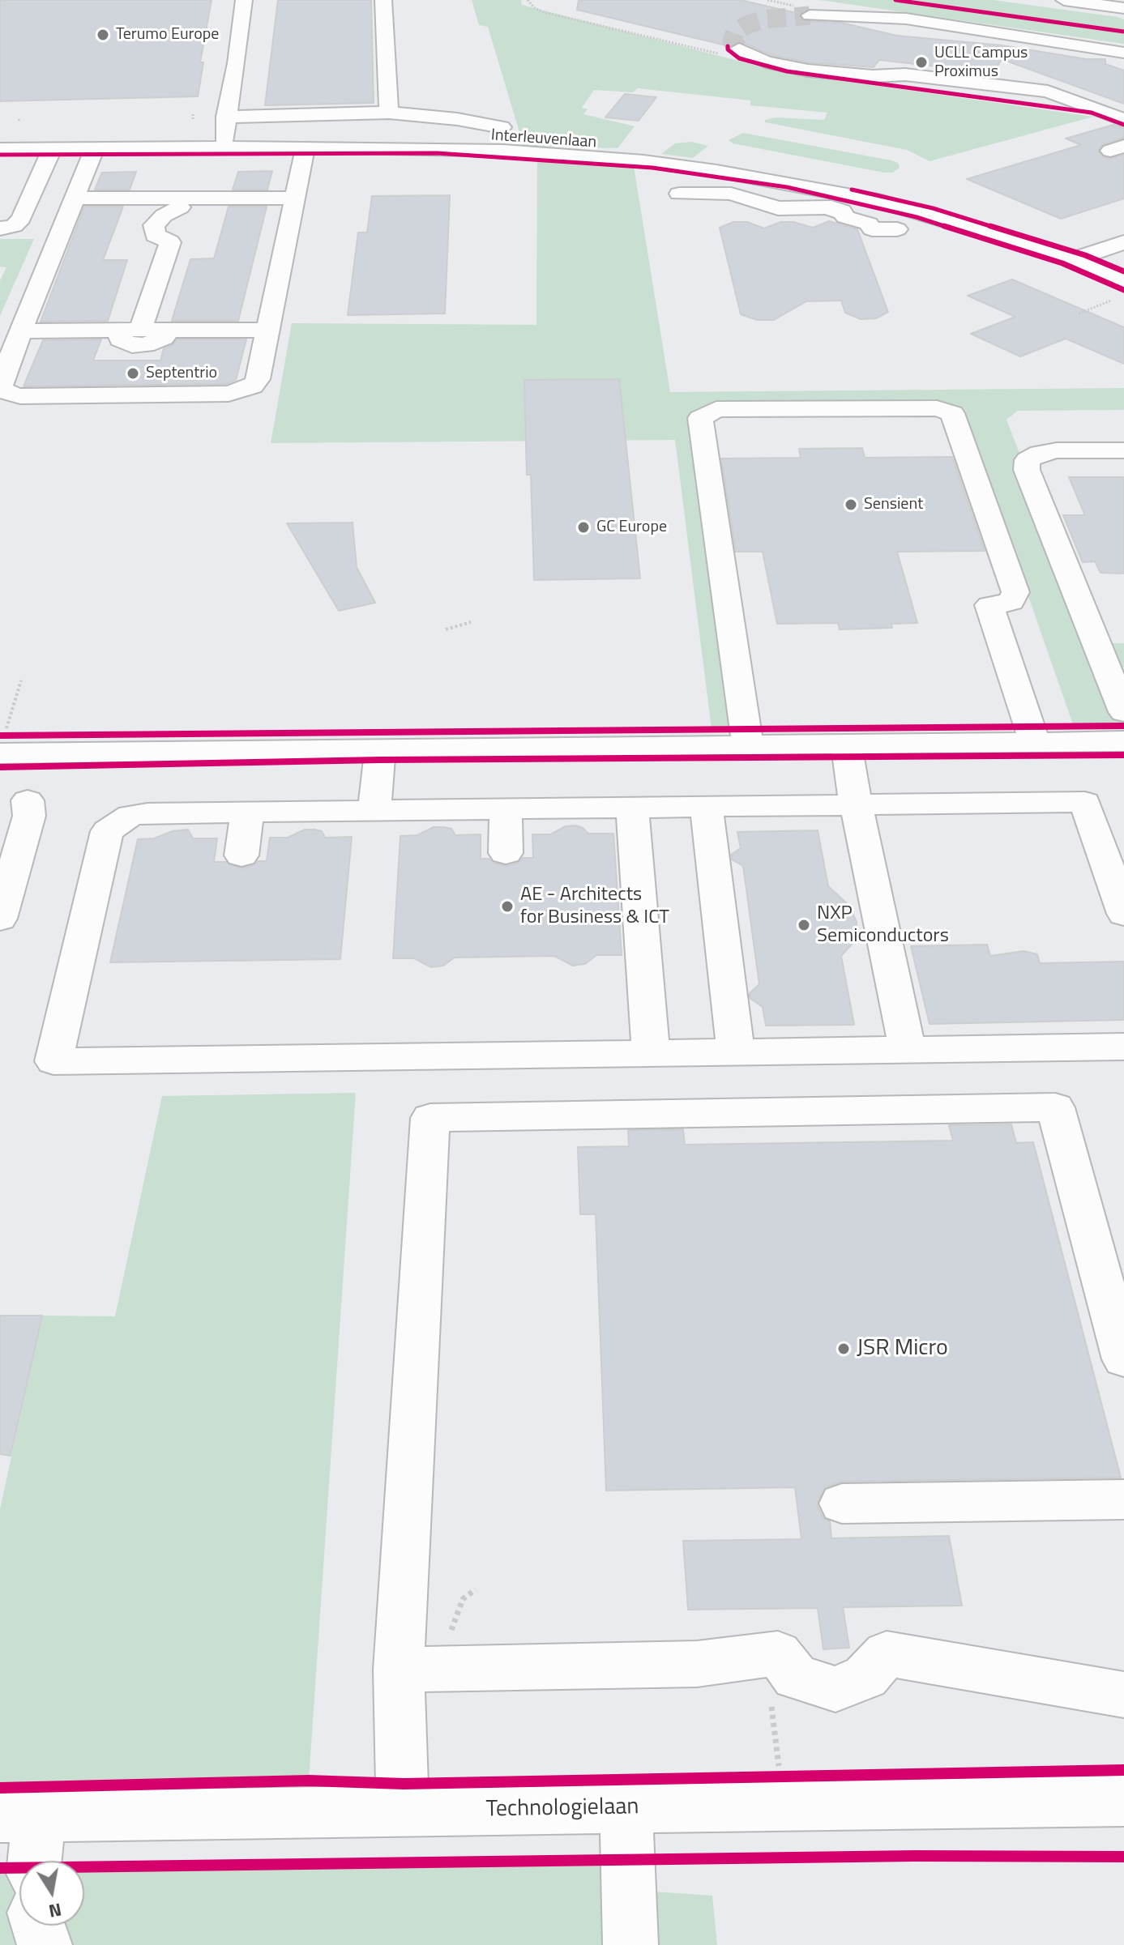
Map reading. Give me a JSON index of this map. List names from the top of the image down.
{
  "streets": {
    "street": ["Interleuvenlaan", "Technologielaan"]
  },
  "places": [
    "Terumo Europe",
    "UCLL Campus Proximus",
    "Septentrio",
    "Sensient",
    "GC Europe",
    "AE - Architects for Business & ICT",
    "NXP Semiconductors",
    "JSR Micro"
  ],
  "north": "bottom"
}
